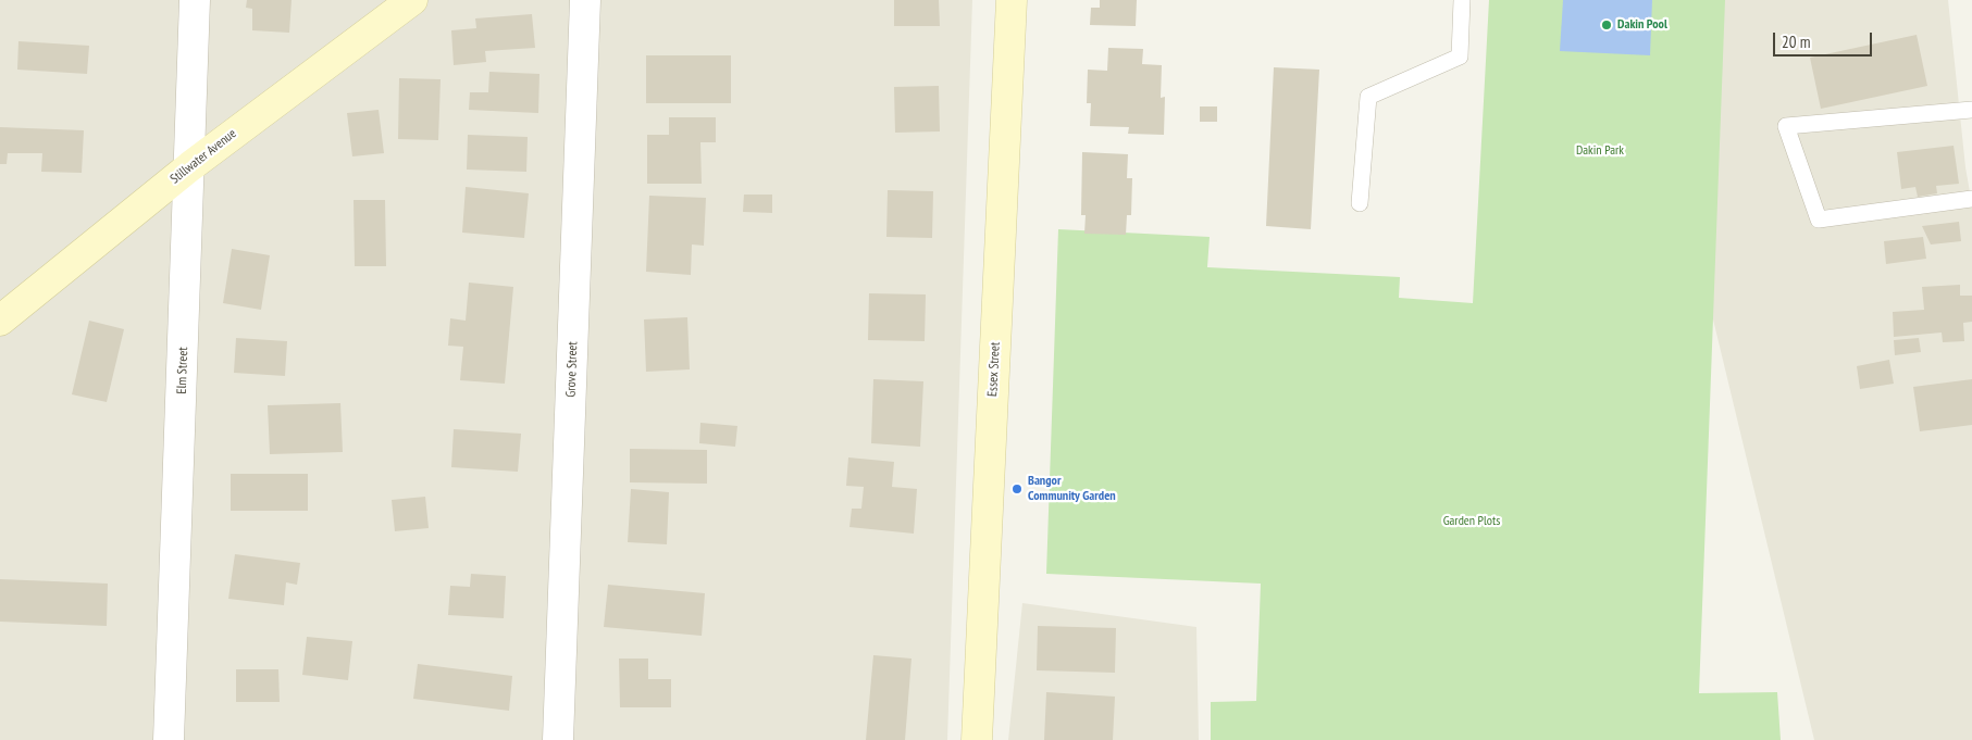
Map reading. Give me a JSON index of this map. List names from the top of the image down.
{
  "streets": {
    "street": [
      "Stillwater Avenue",
      "Grove Street",
      "Essex Street",
      "Elm Street"
    ]
  },
  "crossings": [
    ["Stillwater Avenue", "Elm Street"]
  ],
  "parks": ["Dakin Park", "Garden Plots"],
  "places": ["Dakin Pool", "Bangor Community Garden"],
  "scale_bar": "20 m"
}
